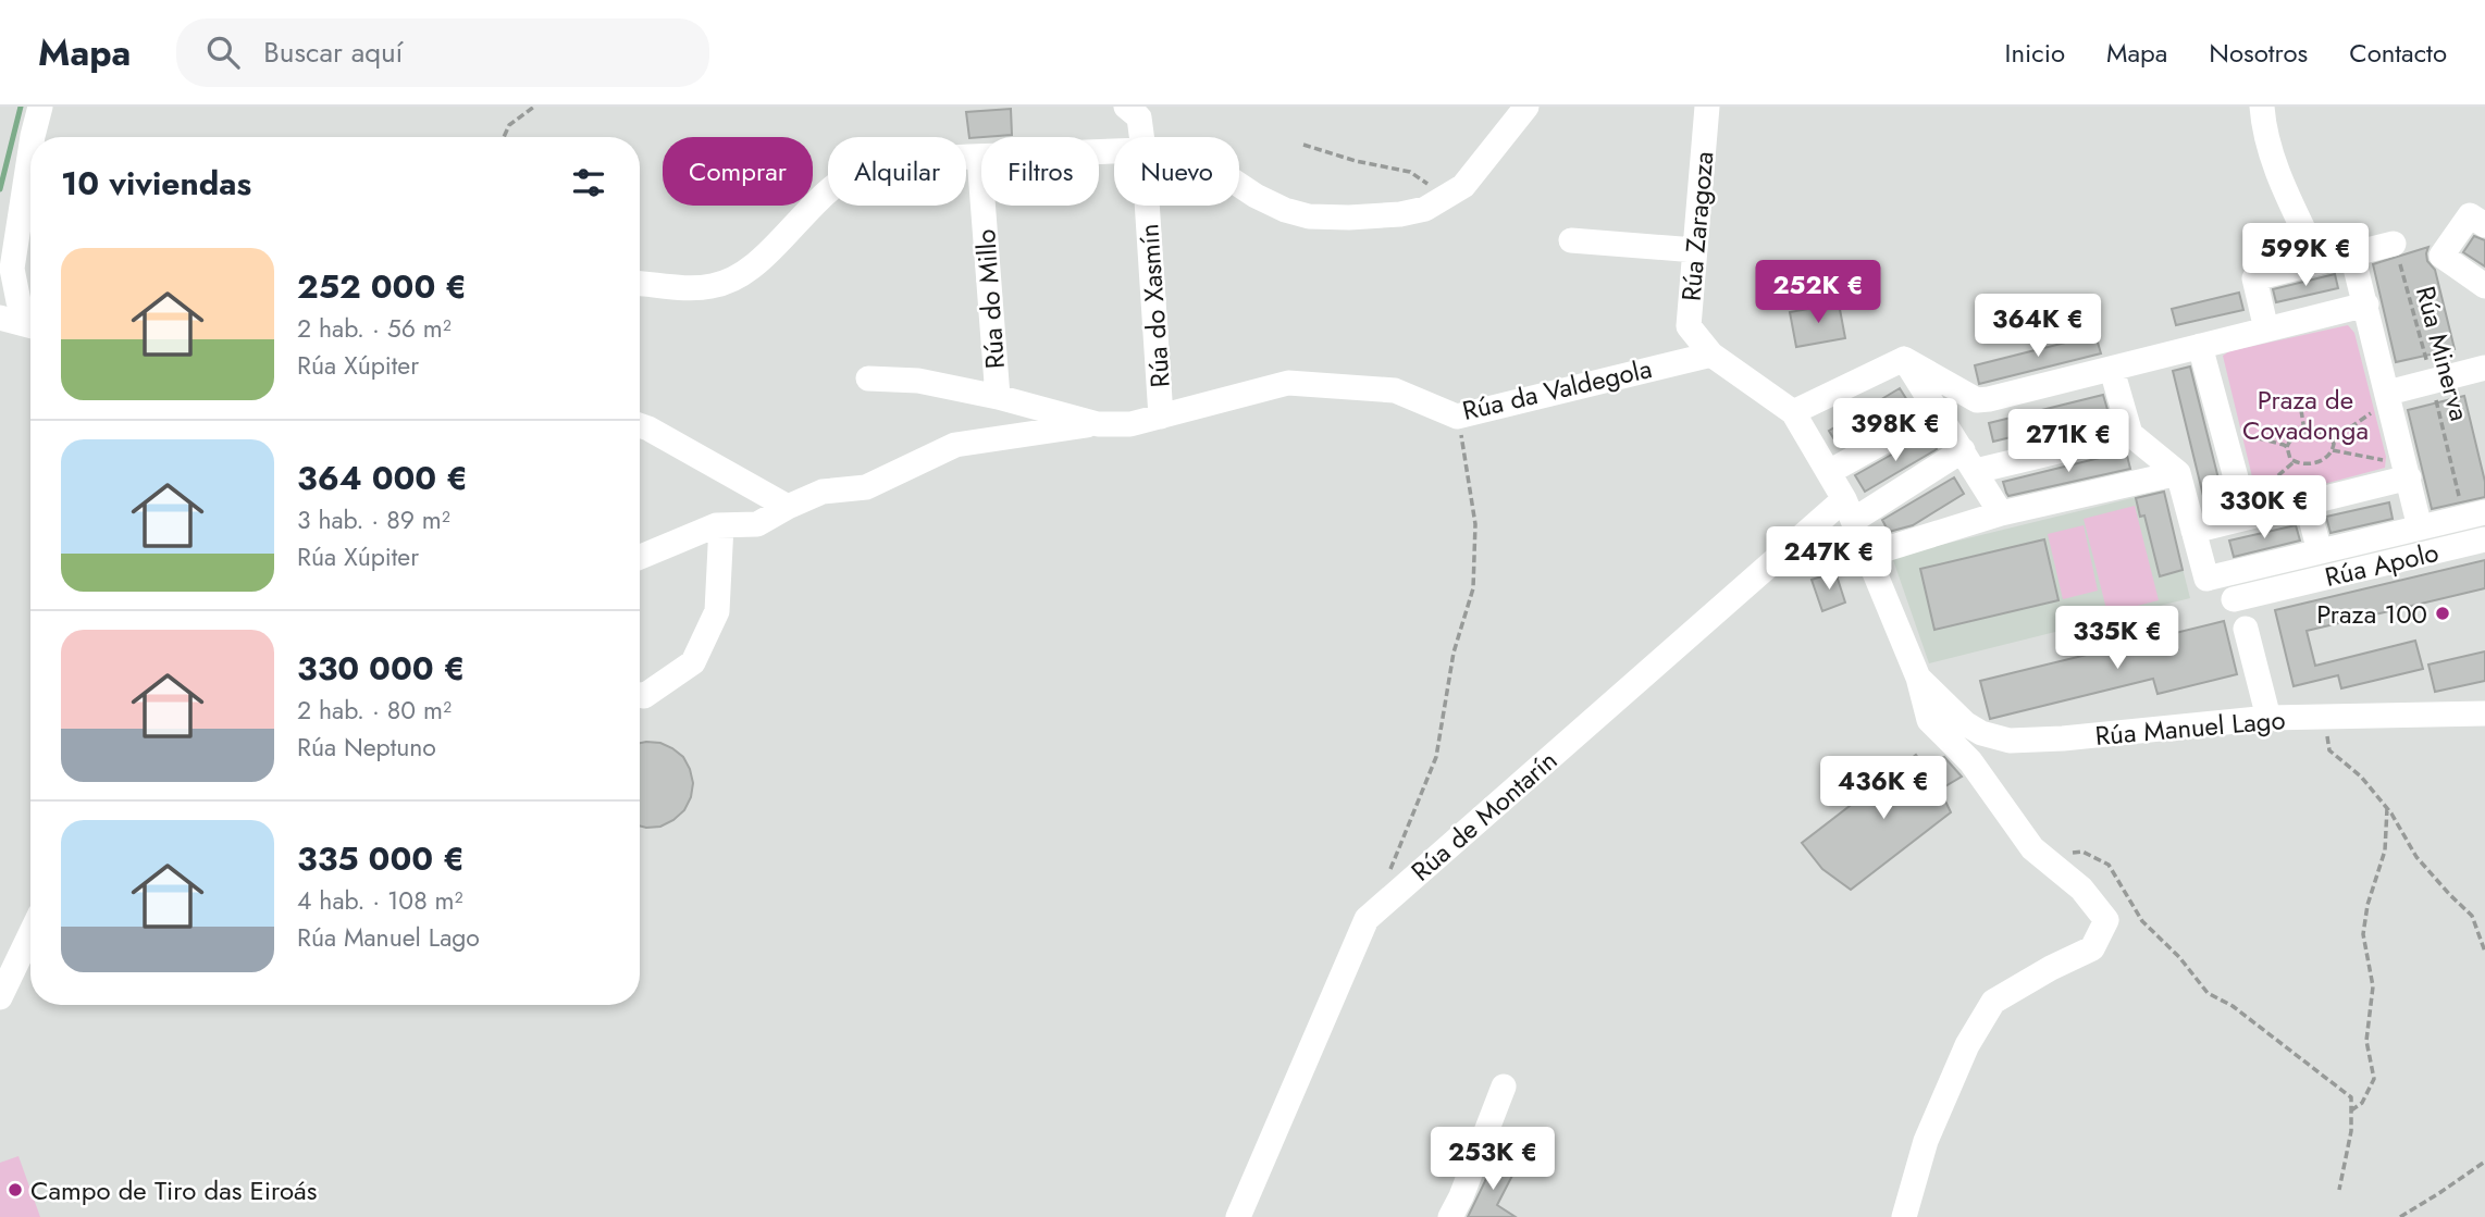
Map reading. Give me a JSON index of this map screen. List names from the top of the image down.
{
  "streets": {
    "street": [
      "Rúa Zaragoza",
      "Rúa do Millo",
      "Rúa do Xasmín",
      "Rúa da Valdegola",
      "Rúa Apolo",
      "Rúa Manuel Lago",
      "Rúa de Montarín"
    ],
    "path": ["Rúa Minerva"]
  },
  "crossings": [
    ["Rúa Zaragoza", "Rúa da Valdegola"],
    ["Rúa Zaragoza", "Rúa Manuel Lago"],
    ["Rúa Zaragoza", "Rúa de Montarín"],
    ["Rúa do Millo", "Rúa da Valdegola"],
    ["Rúa do Xasmín", "Rúa da Valdegola"]
  ],
  "parks": ["Praza de Covadonga"],
  "places": ["Praza 100", "Campo de Tiro das Eiroás"],
  "page": {
    "header": "Mapa",
    "search": "Buscar aquí",
    "nav": [
      "Inicio",
      "Mapa",
      "Nosotros",
      "Contacto"
    ],
    "chip": [
      "Comprar",
      "Alquilar",
      "Filtros",
      "Nuevo"
    ],
    "heading": "10 viviendas",
    "price": [
      "599K €",
      "252K €",
      "364K €",
      "398K €",
      "271K €",
      "330K €",
      "247K €",
      "335K €",
      "436K €",
      "253K €"
    ],
    "list": [
      {
        "name": "252 000 €",
        "note": "2 hab. · 56 m² · Rúa Xúpiter"
      },
      {
        "name": "364 000 €",
        "note": "3 hab. · 89 m² · Rúa Xúpiter"
      },
      {
        "name": "330 000 €",
        "note": "2 hab. · 80 m² · Rúa Neptuno"
      },
      {
        "name": "335 000 €",
        "note": "4 hab. · 108 m² · Rúa Manuel Lago"
      }
    ]
  }
}
